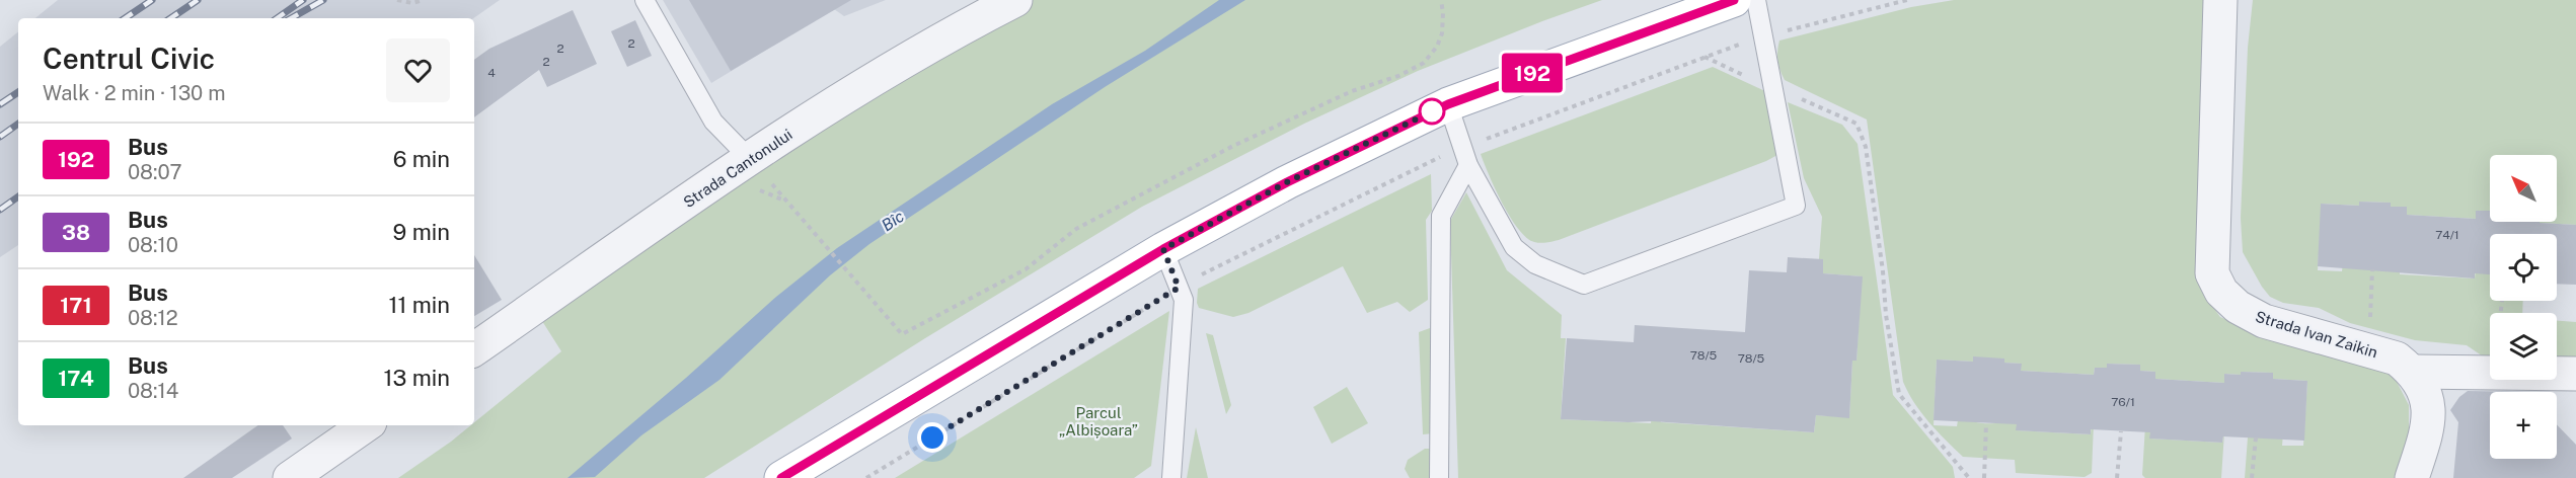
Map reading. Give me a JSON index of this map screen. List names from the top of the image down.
{
  "streets": {
    "street": ["Strada Cantonului", "Strada Ivan Zaikin"]
  },
  "water": ["Bîc"],
  "parks": ["Parcul „Albișoara”"],
  "lines": ["bus line 192"],
  "house_numbers": [
    "2",
    "2",
    "2",
    "4",
    "74/1",
    "78/5",
    "78/5",
    "76/1"
  ],
  "north": "top left",
  "page": {
    "on_map": "192",
    "heading": ["Centrul Civic", "Walk · 2 min · 130 m"],
    "list": [
      {
        "mark": "192",
        "name": "Bus",
        "note": "08:07",
        "value": "6 min"
      },
      {
        "mark": "38",
        "name": "Bus",
        "note": "08:10",
        "value": "9 min"
      },
      {
        "mark": "171",
        "name": "Bus",
        "note": "08:12",
        "value": "11 min"
      },
      {
        "mark": "174",
        "name": "Bus",
        "note": "08:14",
        "value": "13 min"
      }
    ],
    "map_buttons": "+"
  }
}
